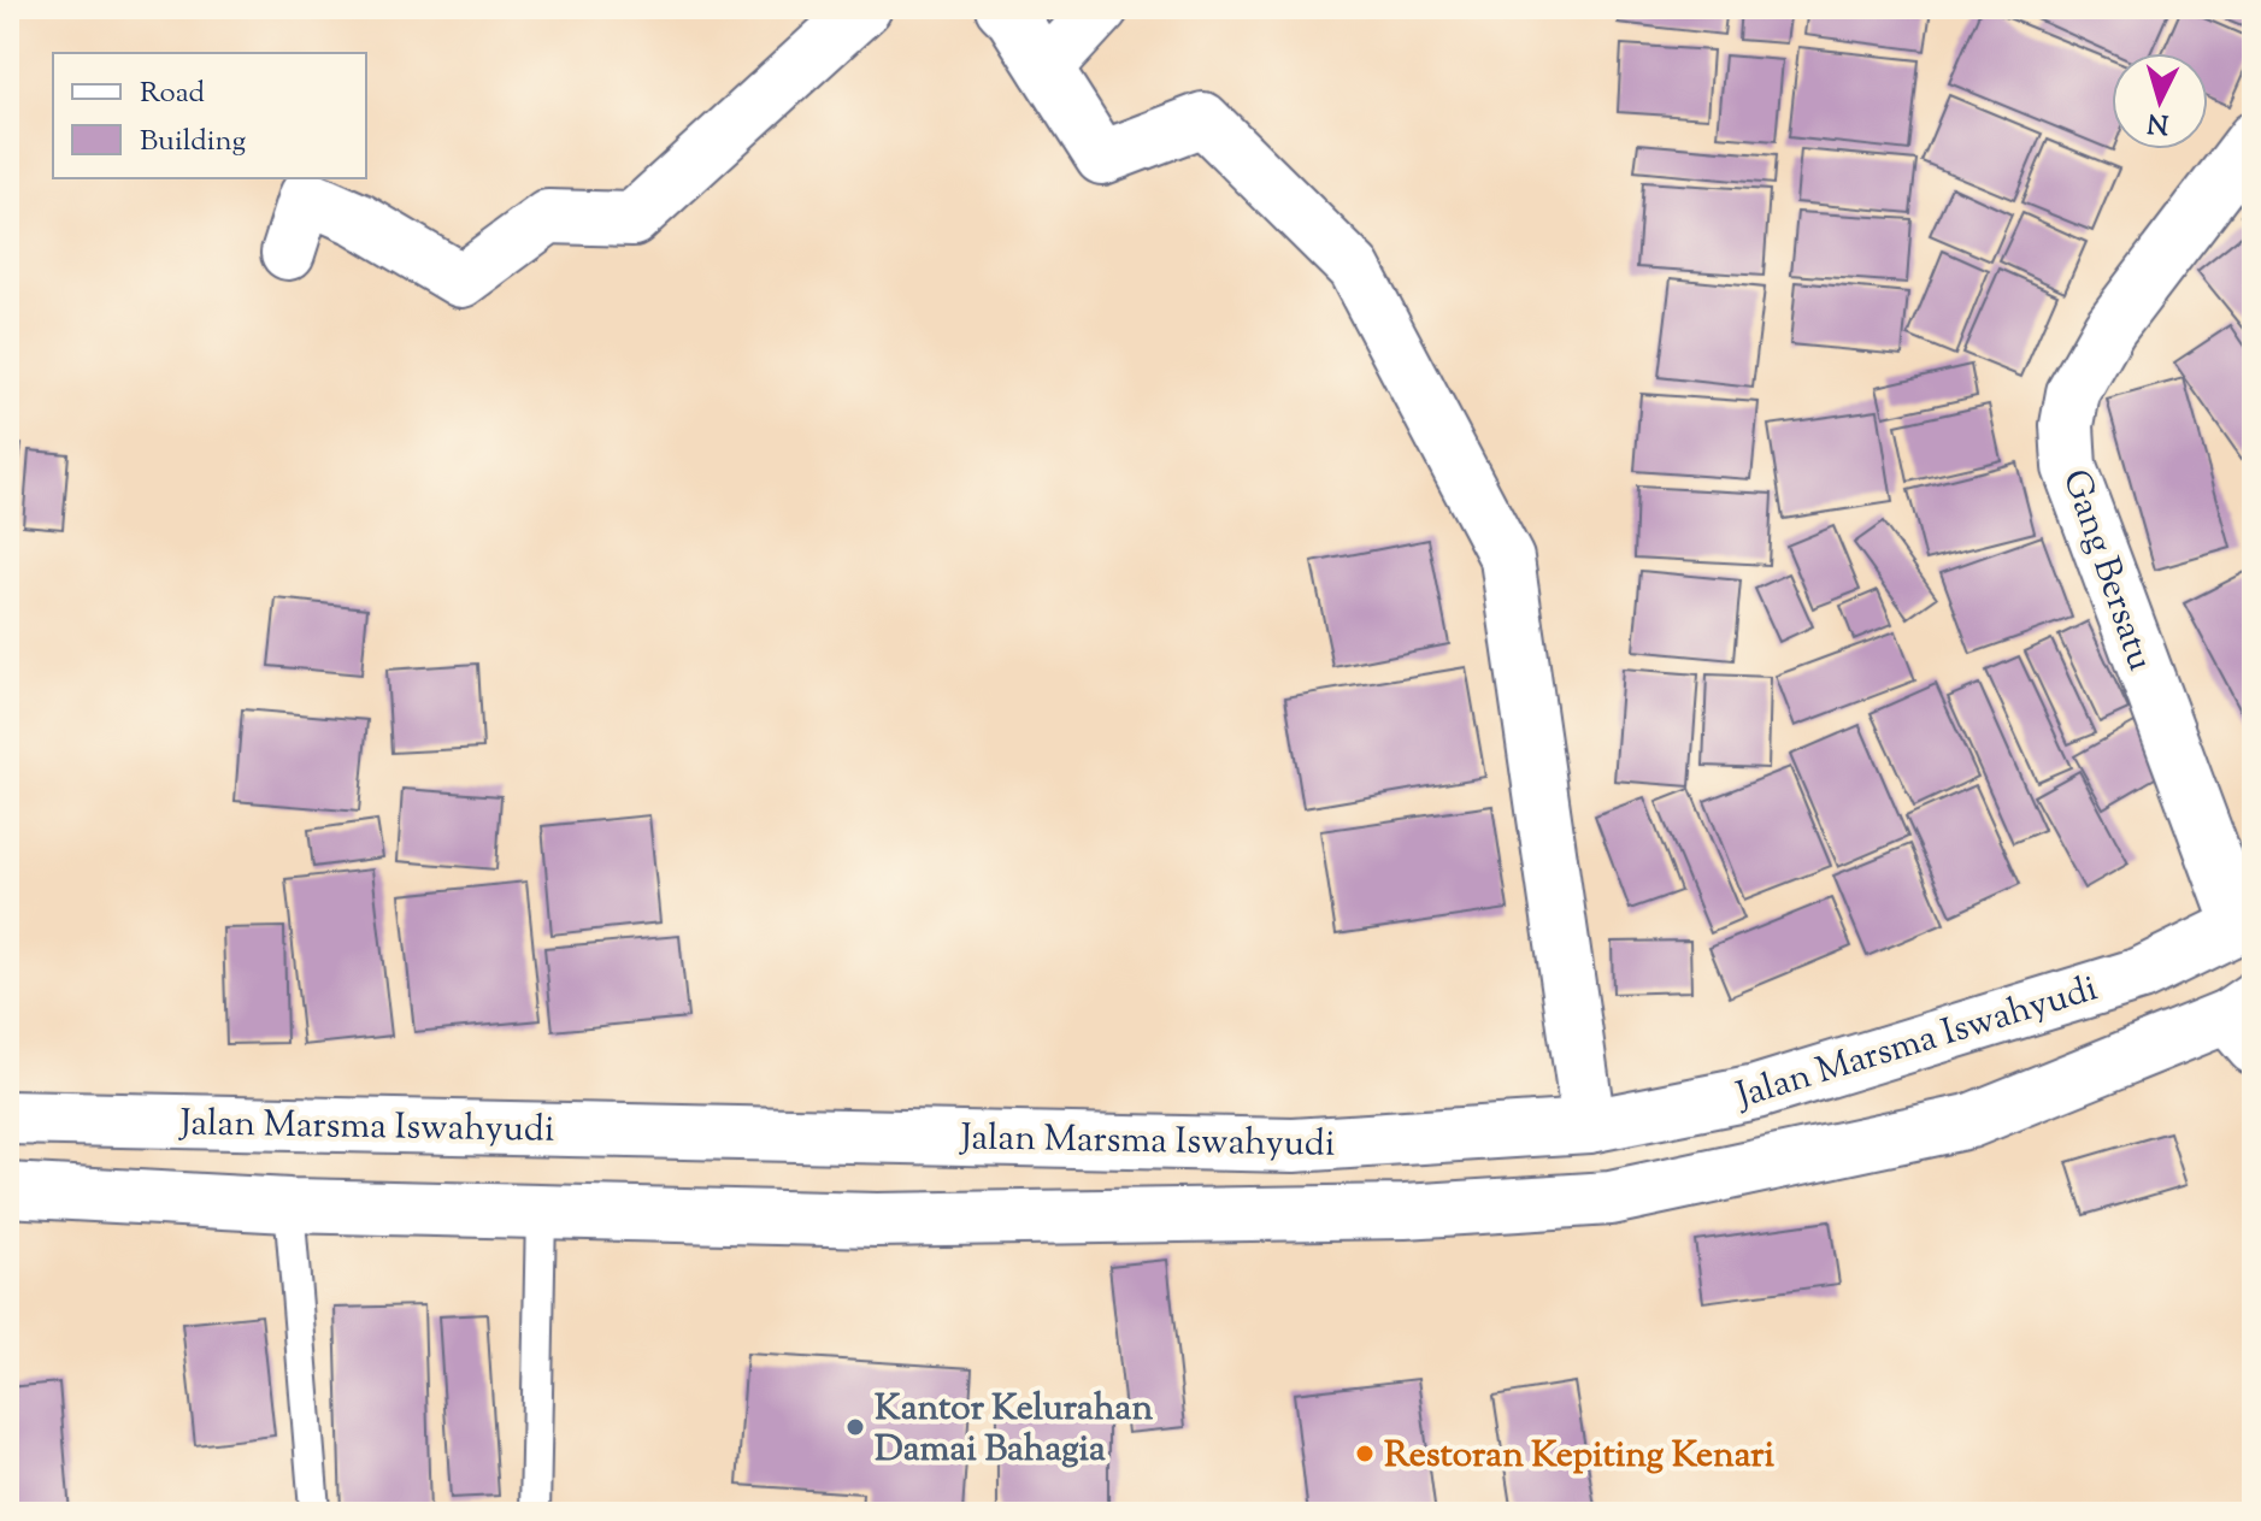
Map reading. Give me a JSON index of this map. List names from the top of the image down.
{
  "streets": {
    "main road": ["Gang Bersatu", "Jalan Marsma Iswahyudi"]
  },
  "crossings": [
    ["Gang Bersatu", "Jalan Marsma Iswahyudi"]
  ],
  "places": ["Kantor Kelurahan Damai Bahagia", "Restoran Kepiting Kenari"],
  "legend": ["Road", "Building"],
  "north": "bottom"
}
